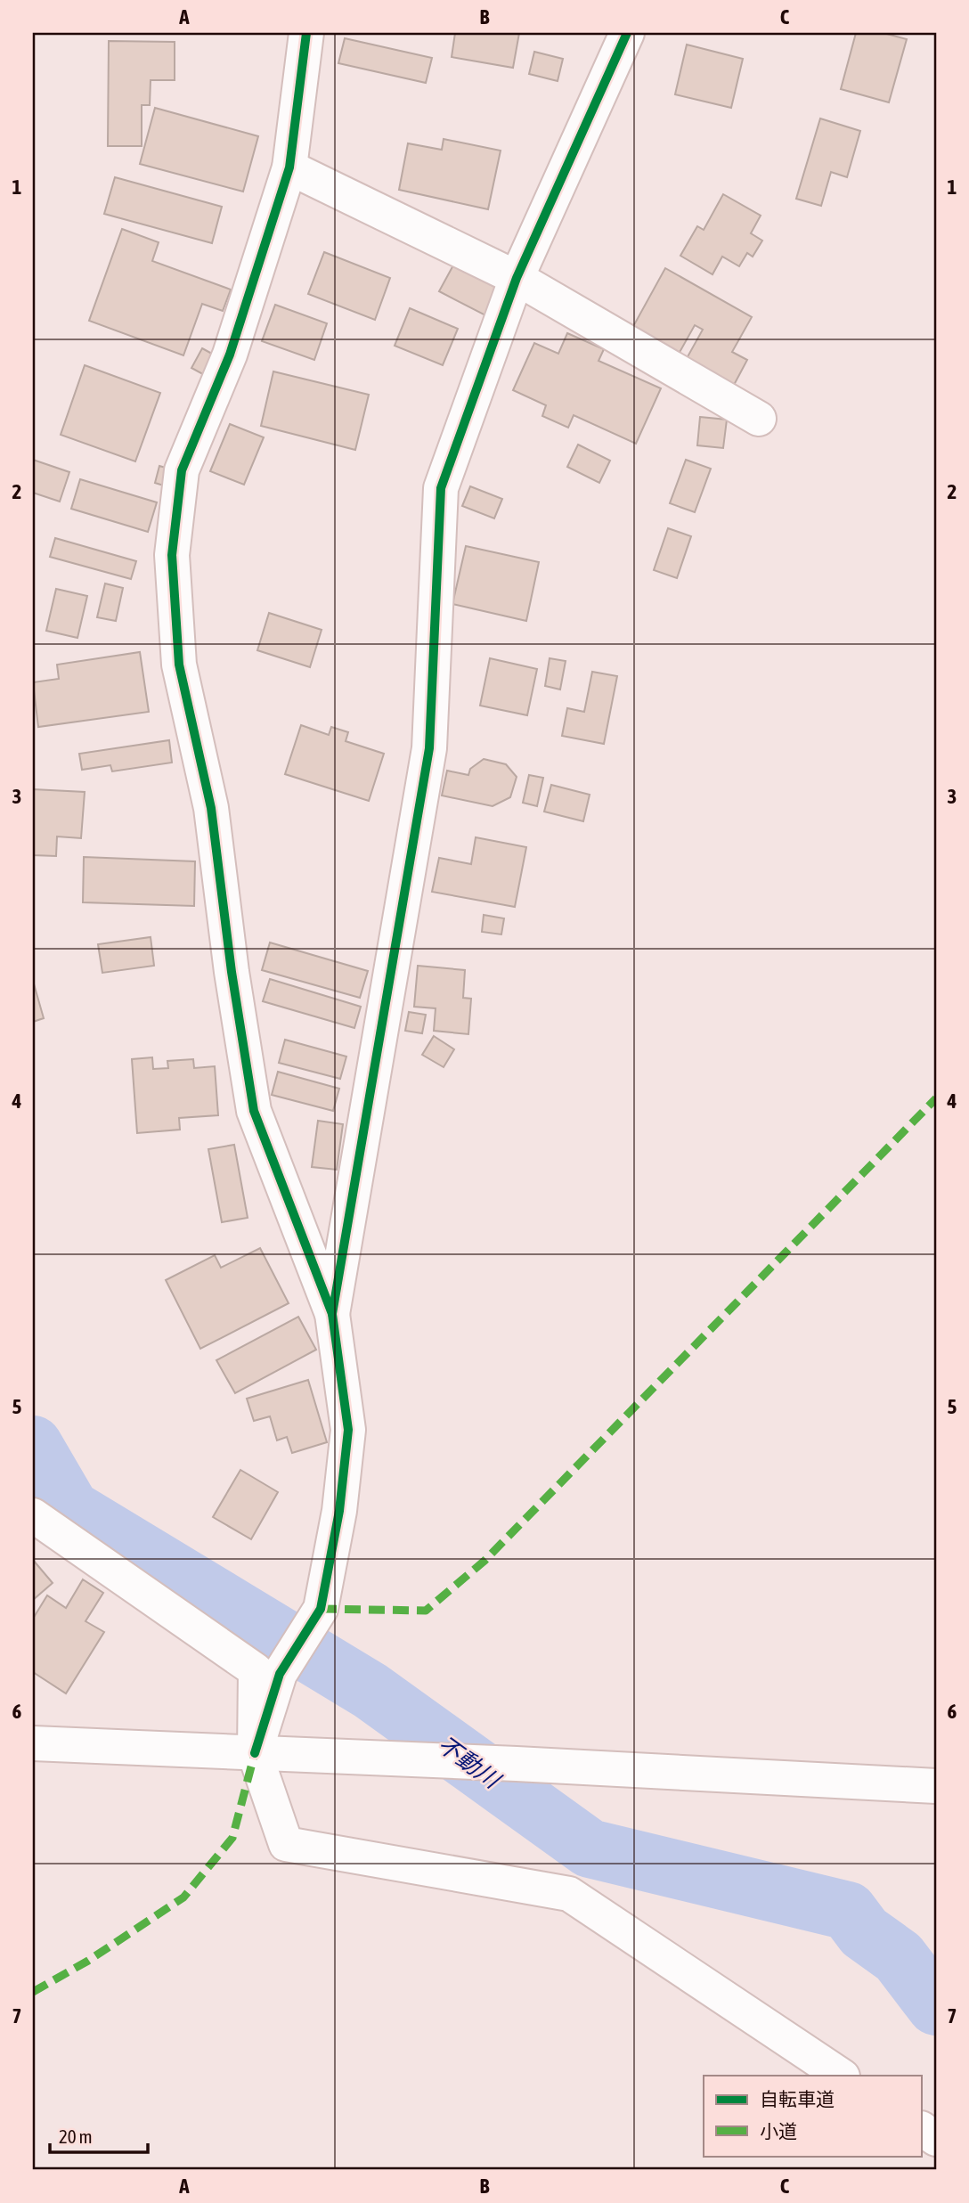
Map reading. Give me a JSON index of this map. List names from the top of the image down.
{
  "water": ["不動川"],
  "legend": ["自転車道", "小道"],
  "scale_bar": "20 m",
  "grid": {
    "columns": ["A", "B", "C"],
    "rows": [
      "1",
      "2",
      "3",
      "4",
      "5",
      "6",
      "7"
    ]
  }
}
